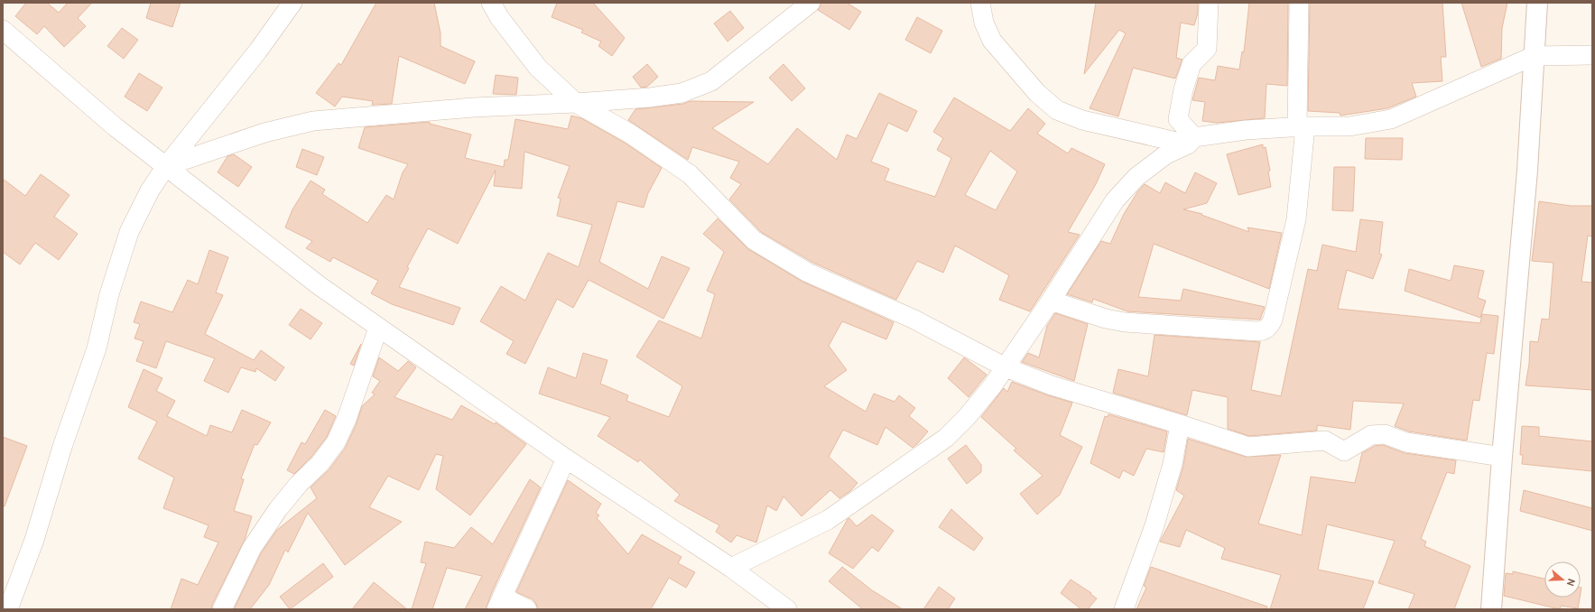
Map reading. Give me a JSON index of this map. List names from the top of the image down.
{
  "north": "right"
}
